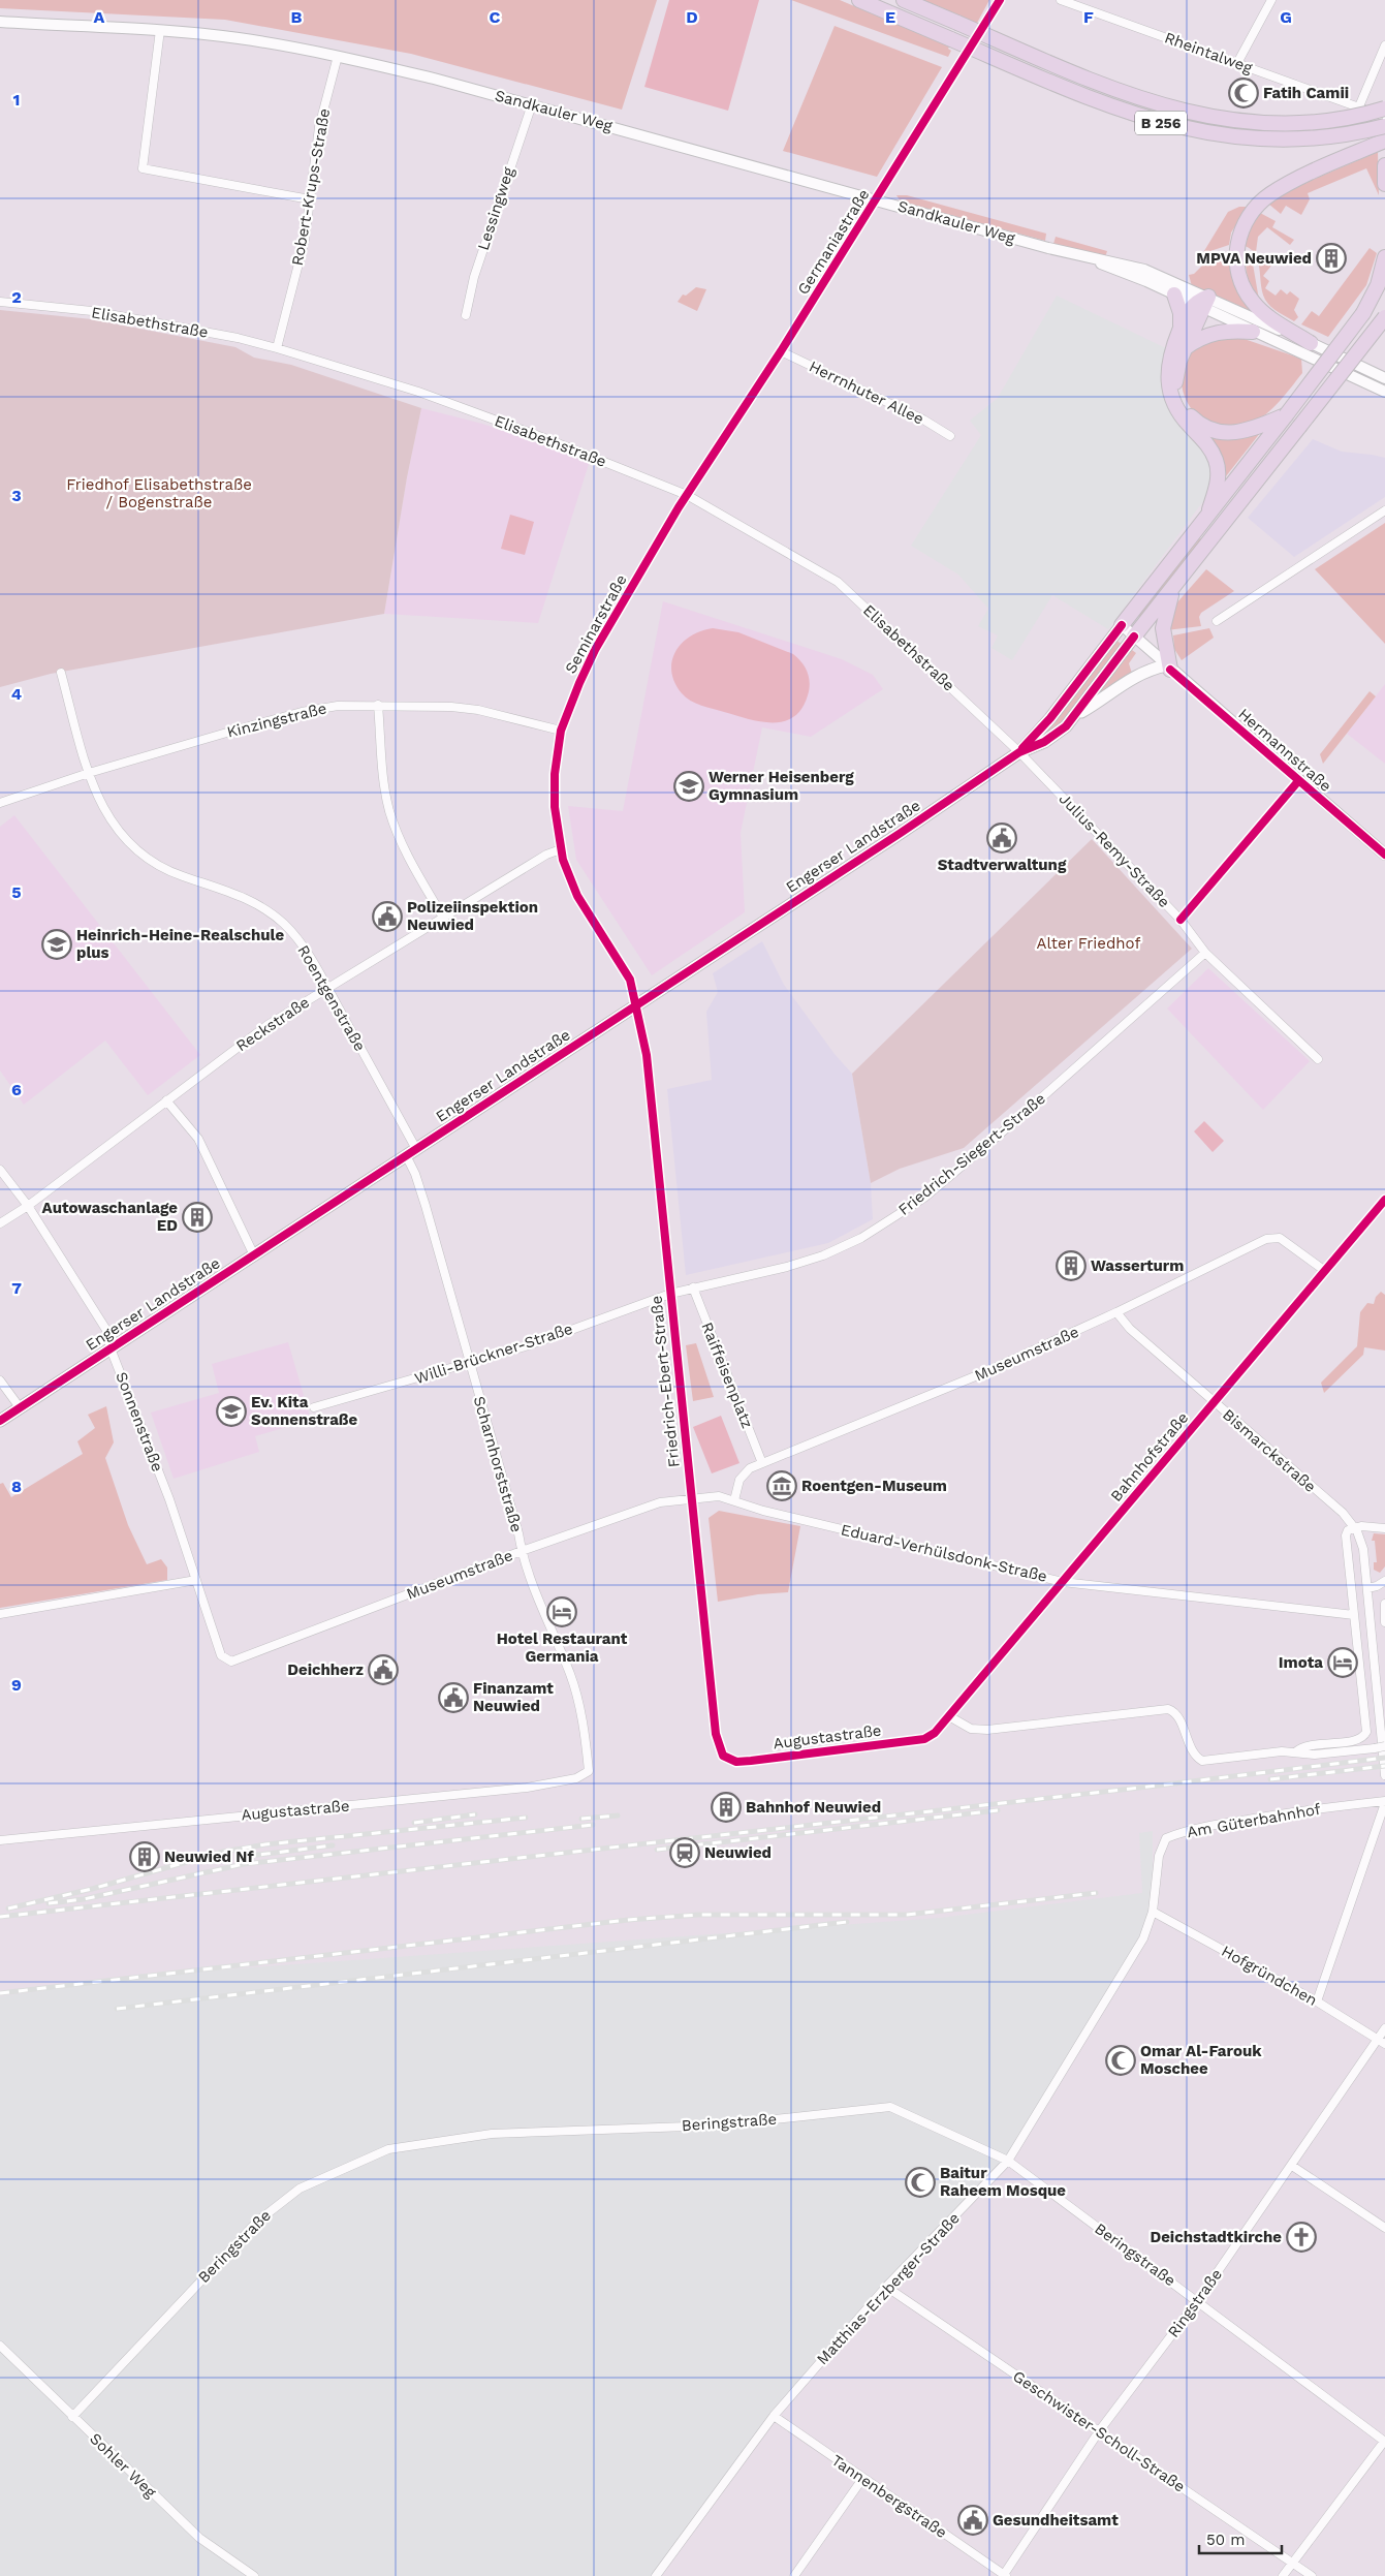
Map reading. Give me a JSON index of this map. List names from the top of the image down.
{
  "streets": {
    "highway": ["B 256"],
    "main road": ["Engerser Landstraße"],
    "street": [
      "Rheintalweg",
      "Sandkauler Weg",
      "Robert-Krups-Straße",
      "Lessingweg",
      "Germaniastraße",
      "Elisabethstraße",
      "Herrnhuter Allee",
      "Seminarstraße",
      "Kinzingstraße",
      "Hermannstraße",
      "Julius-Remy-Straße",
      "Roentgenstraße",
      "Reckstraße",
      "Friedrich-Siegert-Straße",
      "Willi-Brückner-Straße",
      "Museumstraße",
      "Raiffeisenplatz",
      "Friedrich-Ebert-Straße",
      "Sonnenstraße",
      "Bismarckstraße",
      "Bahnhofstraße",
      "Scharnhorststraße",
      "Eduard-Verhülsdonk-Straße",
      "Augustastraße",
      "Am Güterbahnhof",
      "Hofgründchen",
      "Beringstraße",
      "Matthias-Erzberger-Straße",
      "Ringstraße",
      "Geschwister-Scholl-Straße",
      "Sohler Weg",
      "Tannenbergstraße"
    ]
  },
  "crossings": [
    ["Sandkauler Weg", "Robert-Krups-Straße"],
    ["Sandkauler Weg", "Lessingweg"],
    ["Sandkauler Weg", "Germaniastraße"],
    ["Robert-Krups-Straße", "Elisabethstraße"],
    ["Germaniastraße", "Elisabethstraße"],
    ["Germaniastraße", "Herrnhuter Allee"],
    ["Germaniastraße", "Seminarstraße"],
    ["Elisabethstraße", "Seminarstraße"],
    ["Elisabethstraße", "Engerser Landstraße"],
    ["Elisabethstraße", "Julius-Remy-Straße"],
    ["Seminarstraße", "Kinzingstraße"],
    ["Seminarstraße", "Engerser Landstraße"],
    ["Seminarstraße", "Reckstraße"],
    ["Seminarstraße", "Friedrich-Ebert-Straße"],
    ["Kinzingstraße", "Roentgenstraße"],
    ["Hermannstraße", "Engerser Landstraße"],
    ["Engerser Landstraße", "Julius-Remy-Straße"],
    ["Engerser Landstraße", "Roentgenstraße"],
    ["Engerser Landstraße", "Friedrich-Ebert-Straße"],
    ["Engerser Landstraße", "Sonnenstraße"],
    ["Engerser Landstraße", "Scharnhorststraße"],
    ["Julius-Remy-Straße", "Friedrich-Siegert-Straße"],
    ["Roentgenstraße", "Reckstraße"],
    ["Roentgenstraße", "Scharnhorststraße"],
    ["Reckstraße", "Sonnenstraße"],
    ["Friedrich-Siegert-Straße", "Willi-Brückner-Straße"],
    ["Friedrich-Siegert-Straße", "Raiffeisenplatz"],
    ["Friedrich-Siegert-Straße", "Friedrich-Ebert-Straße"],
    ["Willi-Brückner-Straße", "Friedrich-Ebert-Straße"],
    ["Willi-Brückner-Straße", "Scharnhorststraße"],
    ["Museumstraße", "Raiffeisenplatz"],
    ["Museumstraße", "Friedrich-Ebert-Straße"],
    ["Museumstraße", "Sonnenstraße"],
    ["Museumstraße", "Bismarckstraße"],
    ["Museumstraße", "Bahnhofstraße"],
    ["Museumstraße", "Scharnhorststraße"],
    ["Museumstraße", "Eduard-Verhülsdonk-Straße"],
    ["Friedrich-Ebert-Straße", "Eduard-Verhülsdonk-Straße"],
    ["Friedrich-Ebert-Straße", "Augustastraße"],
    ["Bismarckstraße", "Bahnhofstraße"],
    ["Bahnhofstraße", "Eduard-Verhülsdonk-Straße"],
    ["Bahnhofstraße", "Augustastraße"],
    ["Scharnhorststraße", "Augustastraße"],
    ["Am Güterbahnhof", "Hofgründchen"],
    ["Am Güterbahnhof", "Matthias-Erzberger-Straße"],
    ["Hofgründchen", "Matthias-Erzberger-Straße"],
    ["Hofgründchen", "Ringstraße"],
    ["Beringstraße", "Matthias-Erzberger-Straße"],
    ["Beringstraße", "Ringstraße"],
    ["Beringstraße", "Sohler Weg"],
    ["Matthias-Erzberger-Straße", "Geschwister-Scholl-Straße"],
    ["Matthias-Erzberger-Straße", "Tannenbergstraße"],
    ["Ringstraße", "Geschwister-Scholl-Straße"],
    ["Ringstraße", "Tannenbergstraße"]
  ],
  "parks": ["Friedhof Elisabethstraße / Bogenstraße", "Alter Friedhof"],
  "places": {
    "mosque": ["Fatih Camii", "Omar Al-Farouk Moschee", "Baitur Raheem Mosque"],
    "building": [
      "MPVA Neuwied",
      "Autowaschanlage ED",
      "Wasserturm",
      "Bahnhof Neuwied",
      "Neuwied Nf"
    ],
    "school or university": ["Werner Heisenberg Gymnasium", "Heinrich-Heine-Realschule plus", "Ev. Kita Sonnenstraße"],
    "public building": [
      "Stadtverwaltung",
      "Polizeiinspektion Neuwied",
      "Deichherz",
      "Finanzamt Neuwied",
      "Gesundheitsamt"
    ],
    "museum": ["Roentgen-Museum"],
    "hotel": ["Hotel Restaurant Germania", "Imota"],
    "station": ["Neuwied"],
    "church": ["Deichstadtkirche"]
  },
  "scale_bar": "50 m",
  "grid": {
    "columns": [
      "A",
      "B",
      "C",
      "D",
      "E",
      "F",
      "G"
    ],
    "rows": [
      "1",
      "2",
      "3",
      "4",
      "5",
      "6",
      "7",
      "8",
      "9"
    ]
  }
}
